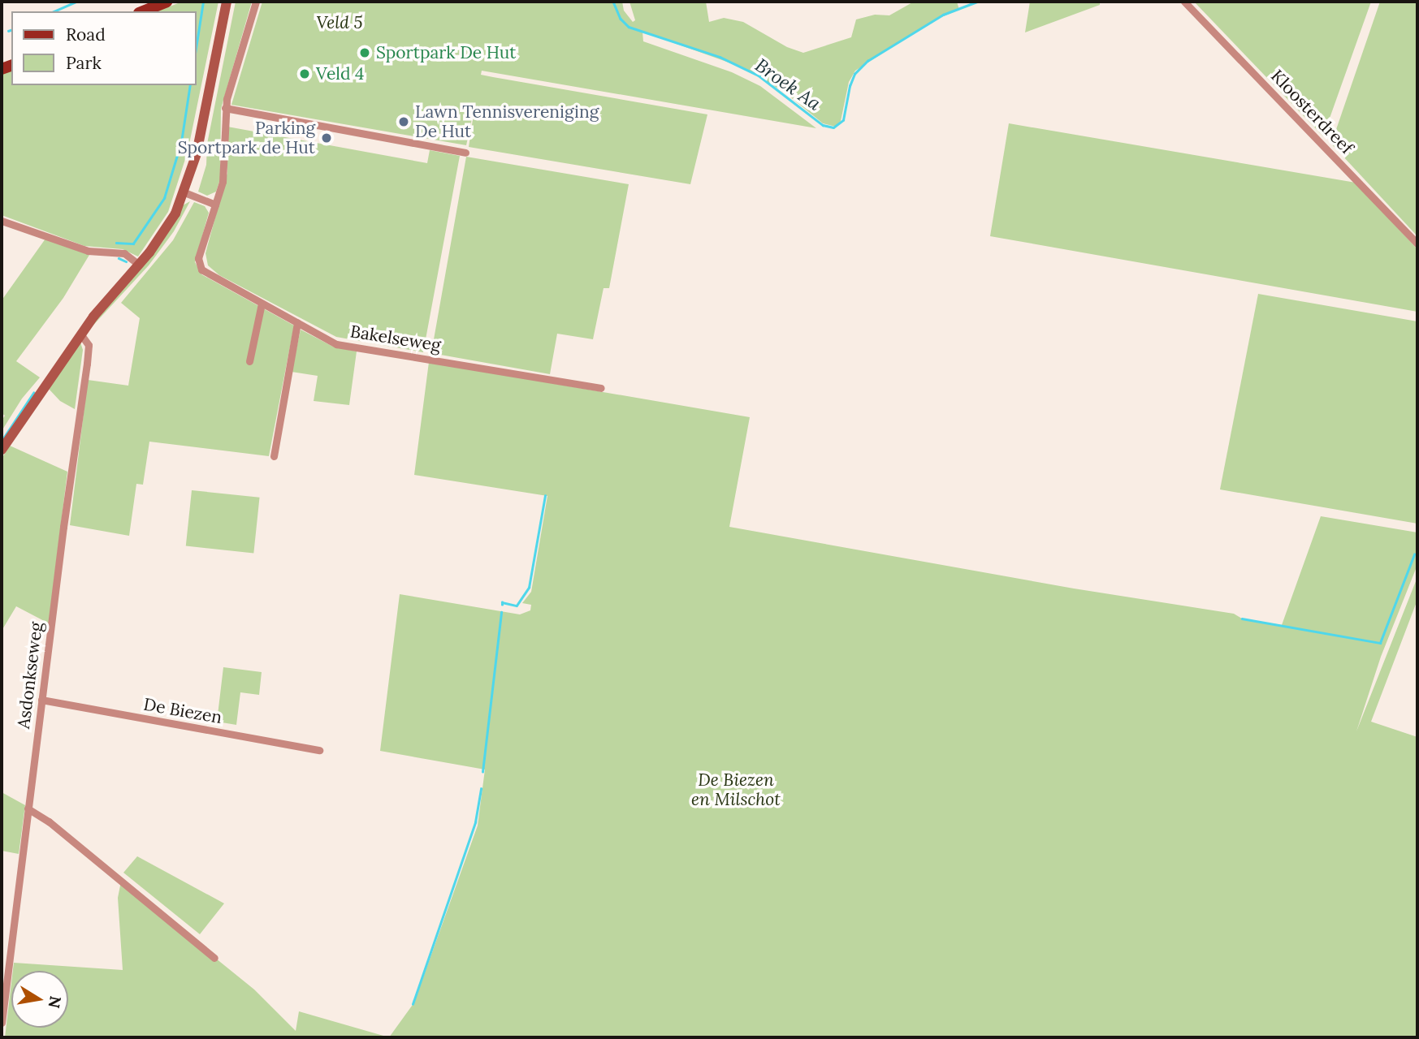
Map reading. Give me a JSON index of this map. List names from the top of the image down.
{
  "streets": {
    "street": [
      "Kloosterdreef",
      "Bakelseweg",
      "Asdonkseweg",
      "De Biezen"
    ]
  },
  "crossings": [
    ["Asdonkseweg", "De Biezen"]
  ],
  "water": ["Broek Aa"],
  "parks": ["Veld 5", "De Biezen en Milschot"],
  "places": [
    "Sportpark De Hut",
    "Veld 4",
    "Lawn Tennisvereniging De Hut",
    "Parking Sportpark de Hut"
  ],
  "legend": ["Road", "Park"],
  "north": "right"
}
